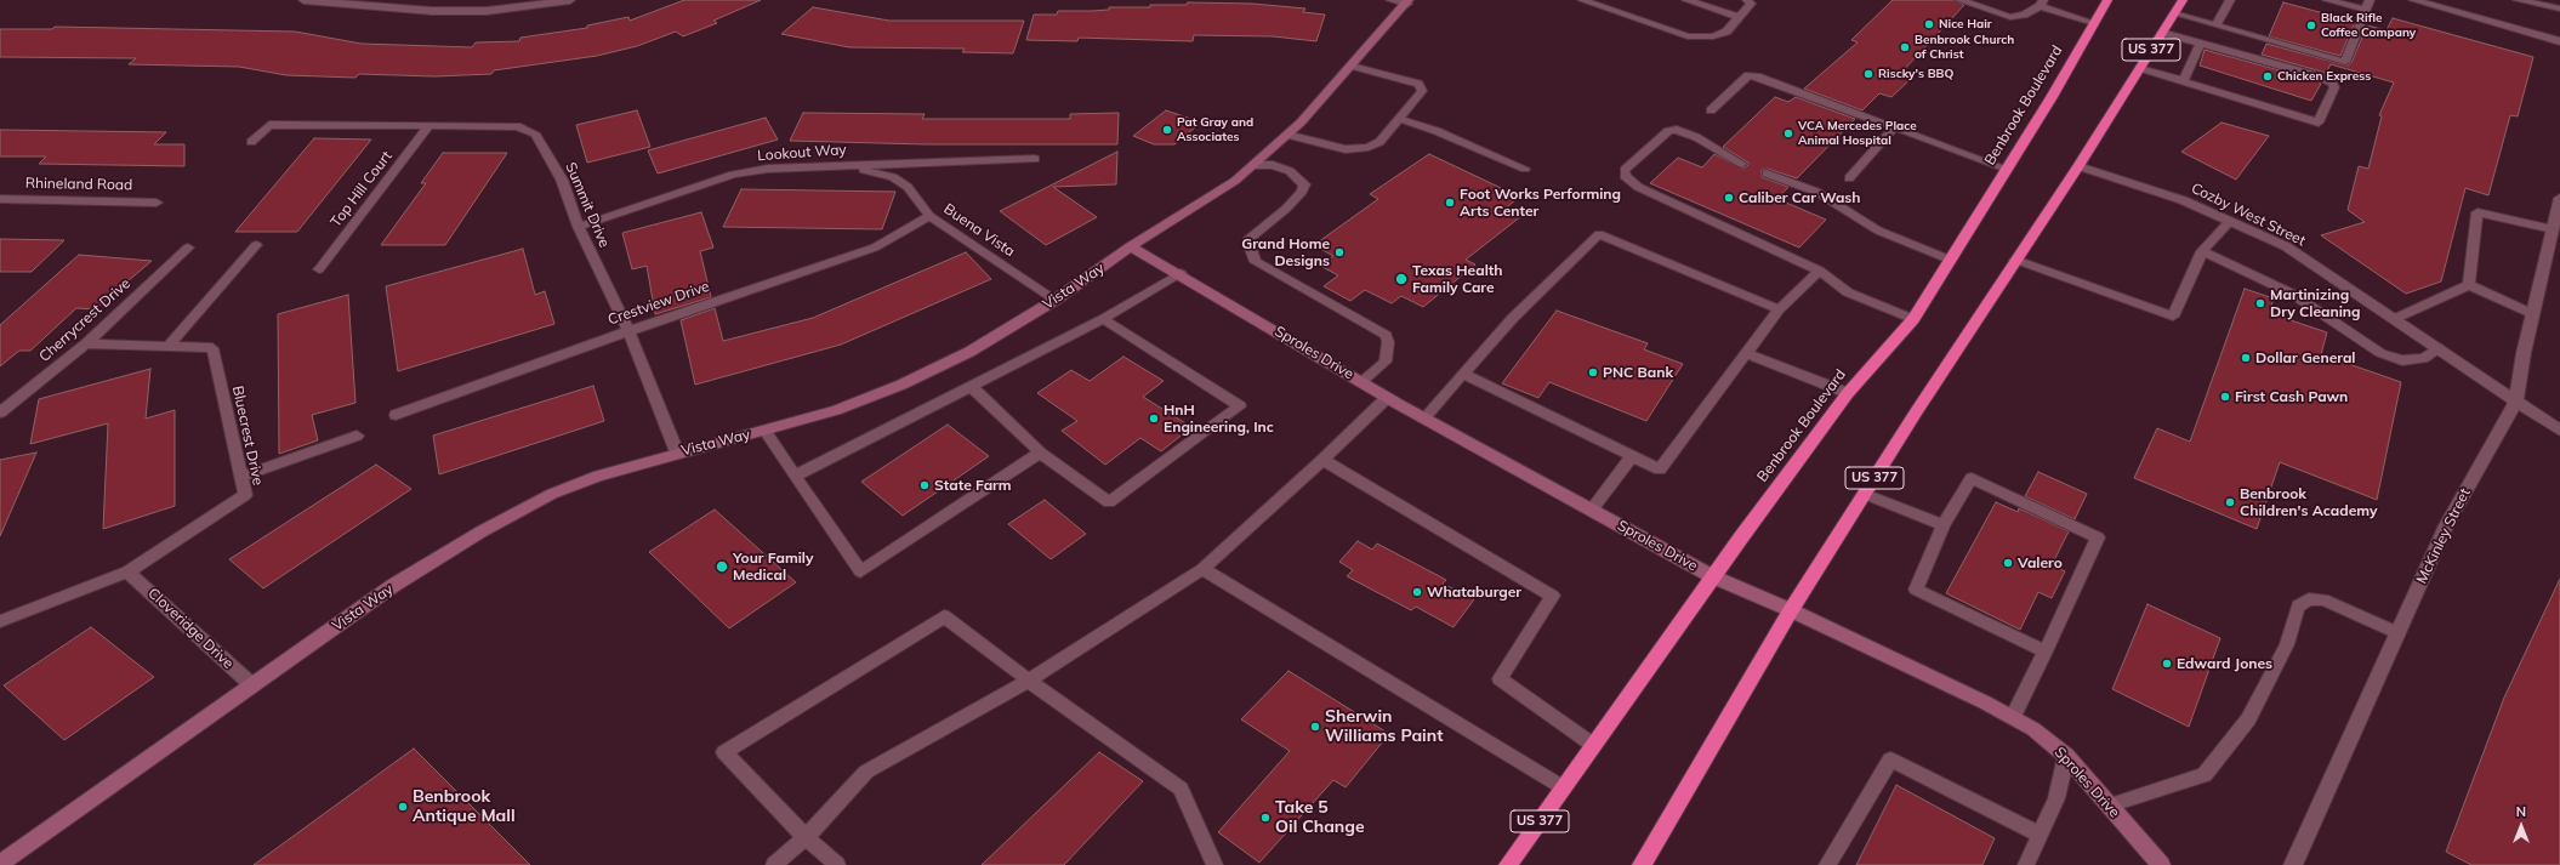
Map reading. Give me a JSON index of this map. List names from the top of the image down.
{
  "streets": {
    "highway": ["US 377", "Benbrook Boulevard"],
    "street": [
      "Rhineland Road",
      "Cozby West Street",
      "Vista Way",
      "Sproles Drive",
      "McKinley Street"
    ],
    "lane": [
      "Lookout Way",
      "Top Hill Court",
      "Summit Drive",
      "Buena Vista",
      "Crestview Drive",
      "Cherrycrest Drive",
      "Bluecrest Drive",
      "Cloveridge Drive"
    ]
  },
  "crossings": [
    ["US 377", "Cozby West Street"],
    ["US 377", "Sproles Drive"],
    ["Benbrook Boulevard", "Sproles Drive"],
    ["Lookout Way", "Summit Drive"],
    ["Lookout Way", "Buena Vista"],
    ["Top Hill Court", "Summit Drive"],
    ["Summit Drive", "Vista Way"],
    ["Summit Drive", "Crestview Drive"],
    ["Cozby West Street", "McKinley Street"],
    ["Buena Vista", "Vista Way"],
    ["Buena Vista", "Crestview Drive"],
    ["Vista Way", "Sproles Drive"],
    ["Vista Way", "Cloveridge Drive"],
    ["Cherrycrest Drive", "Bluecrest Drive"],
    ["Bluecrest Drive", "Cloveridge Drive"]
  ],
  "places": [
    "Nice Hair",
    "Black Rifle Coffee Company",
    "Benbrook Church of Christ",
    "Riscky's BBQ",
    "Chicken Express",
    "Pat Gray and Associates",
    "VCA Mercedes Place Animal Hospital",
    "Caliber Car Wash",
    "Foot Works Performing Arts Center",
    "Grand Home Designs",
    "Texas Health Family Care",
    "Martinizing Dry Cleaning",
    "Dollar General",
    "PNC Bank",
    "First Cash Pawn",
    "HnH Engineering, Inc",
    "State Farm",
    "Benbrook Children's Academy",
    "Valero",
    "Your Family Medical",
    "Whataburger",
    "Edward Jones",
    "Sherwin Williams Paint",
    "Benbrook Antique Mall",
    "Take 5 Oil Change"
  ],
  "north": "top"
}
